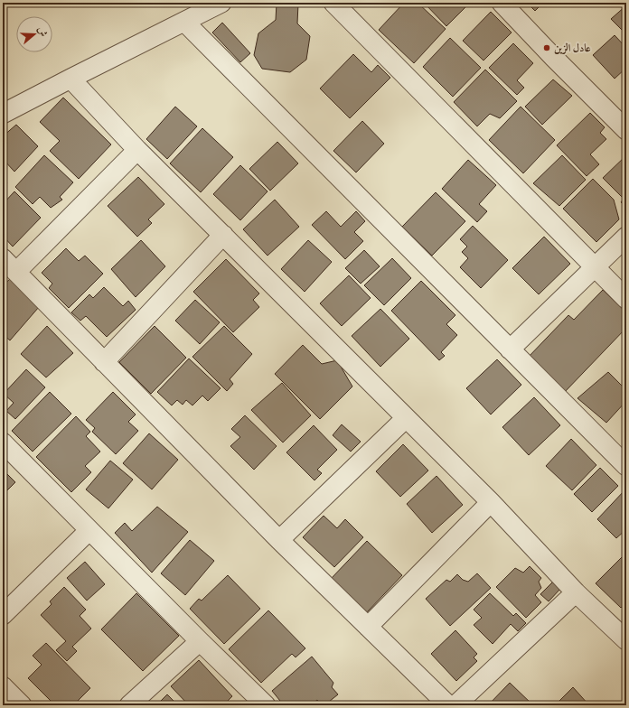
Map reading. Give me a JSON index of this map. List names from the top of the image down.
{
  "places": ["عادل الزين"],
  "north": "right"
}
